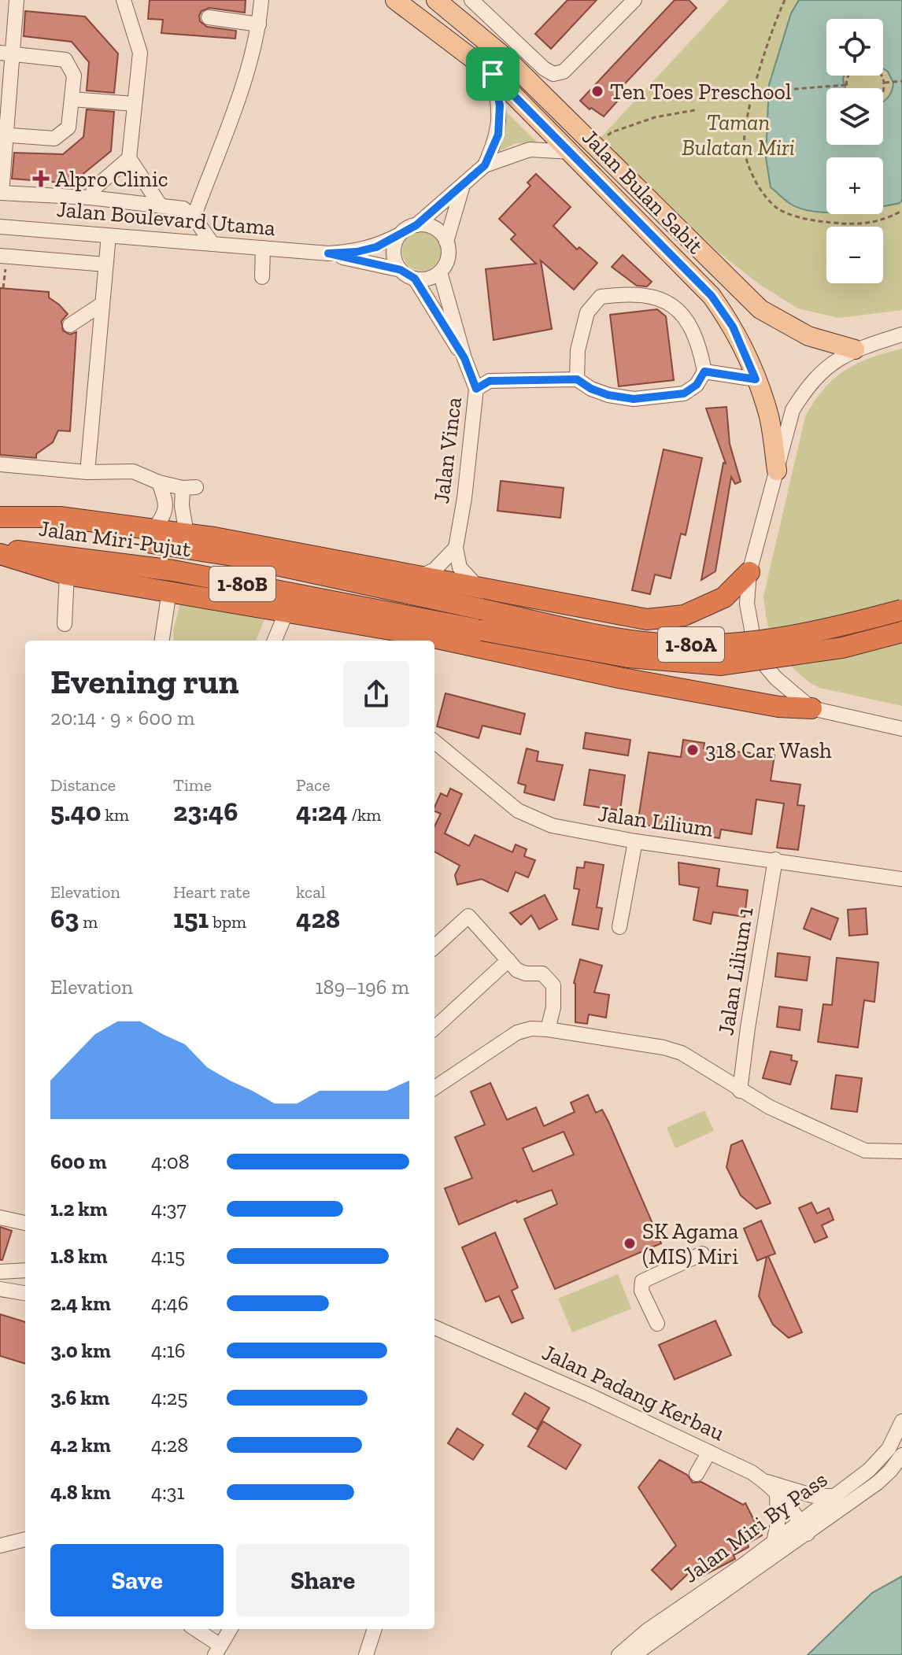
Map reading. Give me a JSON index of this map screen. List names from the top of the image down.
{
  "streets": {
    "highway": ["Jalan Miri-Pujut", "1-80B", "1-80A"],
    "main road": ["Jalan Bulan Sabit"],
    "street": [
      "Jalan Boulevard Utama",
      "Jalan Vinca",
      "Jalan Lilium",
      "Jalan Lilium 1",
      "Jalan Padang Kerbau",
      "Jalan Miri By Pass"
    ]
  },
  "crossings": [
    ["Jalan Lilium", "Jalan Lilium 1"],
    ["Jalan Padang Kerbau", "Jalan Miri By Pass"]
  ],
  "parks": ["Taman Bulatan Miri"],
  "places": {
    "other": ["Ten Toes Preschool", "318 Car Wash", "SK Agama (MIS) Miri"],
    "health": ["Alpro Clinic"]
  },
  "page": {
    "map_buttons": ["+", "−"],
    "heading": ["Evening run", "20:14 · 9 × 600 m"],
    "stats": [
      ["Distance", "5.40 km"],
      ["Time", "23:46"],
      ["Pace", "4:24 /km"],
      ["Elevation", "63 m"],
      ["Heart rate", "151 bpm"],
      ["kcal", "428"]
    ],
    "chart": ["Elevation", "189–196 m"],
    "list": [
      {
        "name": "600 m",
        "note": "4:08"
      },
      {
        "name": "1.2 km",
        "note": "4:37"
      },
      {
        "name": "1.8 km",
        "note": "4:15"
      },
      {
        "name": "2.4 km",
        "note": "4:46"
      },
      {
        "name": "3.0 km",
        "note": "4:16"
      },
      {
        "name": "3.6 km",
        "note": "4:25"
      },
      {
        "name": "4.2 km",
        "note": "4:28"
      },
      {
        "name": "4.8 km",
        "note": "4:31"
      }
    ],
    "buttons": ["Save", "Share"]
  }
}
